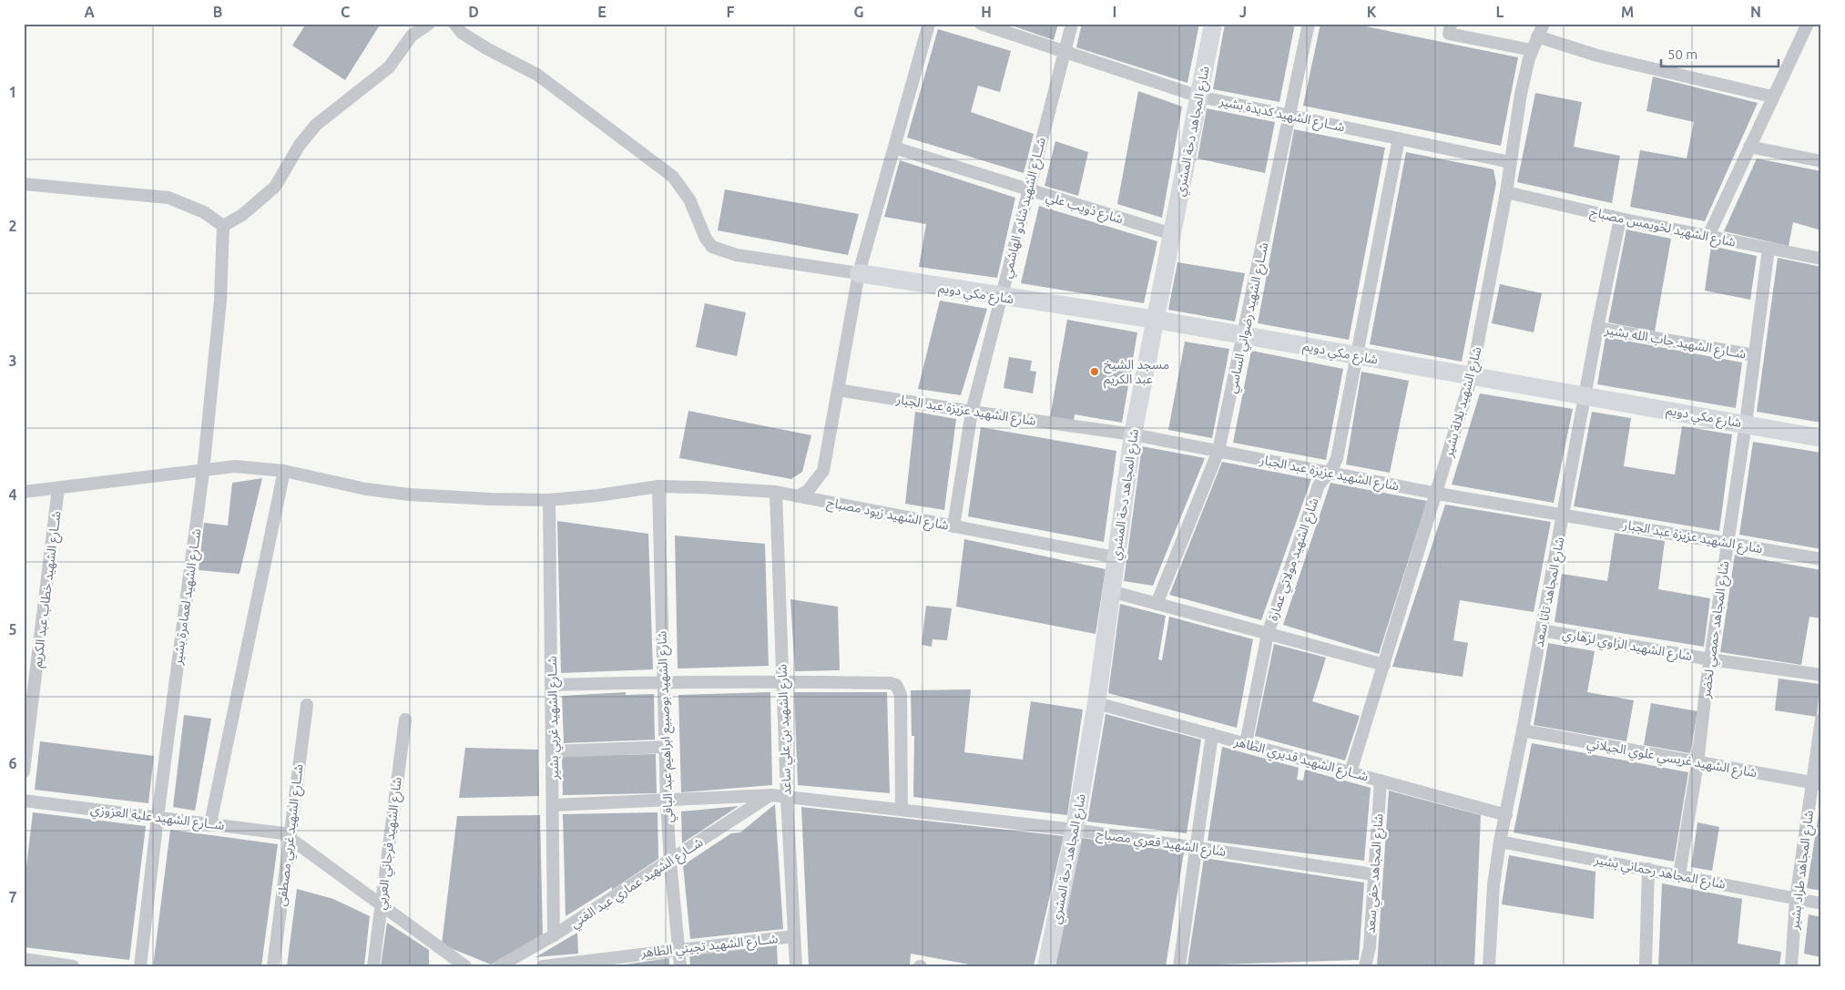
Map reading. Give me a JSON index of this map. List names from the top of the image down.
{
  "streets": {
    "street": [
      "شــارع الشهيد كديدة بشير",
      "شارع المجاهد دحة المشري",
      "شــارع الشهيد شادو الهاشمي",
      "شارع ذويب علي",
      "شارع الشهيد لخويمس مصباح",
      "شارع مكي دويم",
      "شــارع الشهيد رضواني الساسي",
      "شــارع الشهيد جاب الله بشير",
      "شارع الشهيد بلالة بشير",
      "شارع الشهيد عزيزة عبد الجبار",
      "شارع الشهيد زيود مصباح",
      "شارع الشهيد مولاتي عمارة",
      "شــارع الشهيد خطاب عبد الكريم",
      "شارع المجاهد تاتا سعد",
      "شــارع الشهيد لعمامرة بشير",
      "شارع المجاهد حمصي لخضر",
      "شارع الشهيد الزاوي لزهاري",
      "شــارع الشهيد غربي بشير",
      "شارع الشهيد بوصبيع ابراهيم عبد الباقي",
      "شارع الشهيد بن علي ساعد",
      "شارع الشهيد غريسي علوي الجيلاني",
      "شــارع الشهيد قديري الطاهر",
      "شــارع الشهيد علية العزوزي",
      "شــارع الشهيد غربي مصطفى",
      "شارع الشهيد قعري مصباح",
      "شارع الشهيد فرجاني العربي",
      "شارع المجاهد طراد بشير",
      "شارع المجاهد رحماني بشير",
      "شارع المجاهد حفي سعد",
      "شــارع الشهيد عماري عبد الغني",
      "شــارع الشهيد تجيني الطاهر"
    ]
  },
  "crossings": [
    ["شــارع الشهيد كديدة بشير", "شارع المجاهد دحة المشري"],
    ["شــارع الشهيد كديدة بشير", "شــارع الشهيد شادو الهاشمي"],
    ["شــارع الشهيد كديدة بشير", "شــارع الشهيد رضواني الساسي"],
    ["شــارع الشهيد كديدة بشير", "شارع الشهيد بلالة بشير"],
    ["شــارع الشهيد كديدة بشير", "شارع الشهيد مولاتي عمارة"],
    ["شارع المجاهد دحة المشري", "شارع ذويب علي"],
    ["شارع المجاهد دحة المشري", "شارع مكي دويم"],
    ["شارع المجاهد دحة المشري", "شارع الشهيد عزيزة عبد الجبار"],
    ["شارع المجاهد دحة المشري", "شارع الشهيد زيود مصباح"],
    ["شارع المجاهد دحة المشري", "شــارع الشهيد قديري الطاهر"],
    ["شارع المجاهد دحة المشري", "شارع الشهيد قعري مصباح"],
    ["شــارع الشهيد شادو الهاشمي", "شارع ذويب علي"],
    ["شــارع الشهيد شادو الهاشمي", "شارع مكي دويم"],
    ["شــارع الشهيد شادو الهاشمي", "شارع الشهيد عزيزة عبد الجبار"],
    ["شــارع الشهيد شادو الهاشمي", "شارع الشهيد زيود مصباح"],
    ["شارع الشهيد لخويمس مصباح", "شارع الشهيد بلالة بشير"],
    ["شارع الشهيد لخويمس مصباح", "شارع المجاهد تاتا سعد"],
    ["شارع الشهيد لخويمس مصباح", "شارع المجاهد حمصي لخضر"],
    ["شارع مكي دويم", "شــارع الشهيد رضواني الساسي"],
    ["شارع مكي دويم", "شارع الشهيد بلالة بشير"],
    ["شارع مكي دويم", "شارع الشهيد مولاتي عمارة"],
    ["شارع مكي دويم", "شارع المجاهد تاتا سعد"],
    ["شارع مكي دويم", "شارع المجاهد حمصي لخضر"],
    ["شــارع الشهيد رضواني الساسي", "شارع الشهيد عزيزة عبد الجبار"],
    ["شــارع الشهيد جاب الله بشير", "شارع المجاهد تاتا سعد"],
    ["شــارع الشهيد جاب الله بشير", "شارع المجاهد حمصي لخضر"],
    ["شارع الشهيد بلالة بشير", "شارع الشهيد عزيزة عبد الجبار"],
    ["شارع الشهيد بلالة بشير", "شــارع الشهيد قديري الطاهر"],
    ["شارع الشهيد عزيزة عبد الجبار", "شارع الشهيد مولاتي عمارة"],
    ["شارع الشهيد عزيزة عبد الجبار", "شارع المجاهد تاتا سعد"],
    ["شارع الشهيد عزيزة عبد الجبار", "شارع المجاهد حمصي لخضر"],
    ["شارع الشهيد زيود مصباح", "شــارع الشهيد خطاب عبد الكريم"],
    ["شارع الشهيد زيود مصباح", "شــارع الشهيد لعمامرة بشير"],
    ["شارع الشهيد زيود مصباح", "شــارع الشهيد غربي بشير"],
    ["شارع الشهيد زيود مصباح", "شارع الشهيد بوصبيع ابراهيم عبد الباقي"],
    ["شارع الشهيد زيود مصباح", "شارع الشهيد بن علي ساعد"],
    ["شارع الشهيد مولاتي عمارة", "شــارع الشهيد قديري الطاهر"],
    ["شارع المجاهد تاتا سعد", "شارع الشهيد الزاوي لزهاري"],
    ["شارع المجاهد تاتا سعد", "شارع الشهيد غريسي علوي الجيلاني"],
    ["شارع المجاهد تاتا سعد", "شــارع الشهيد قديري الطاهر"],
    ["شارع المجاهد تاتا سعد", "شارع المجاهد رحماني بشير"],
    ["شــارع الشهيد لعمامرة بشير", "شــارع الشهيد علية العزوزي"],
    ["شارع المجاهد حمصي لخضر", "شارع الشهيد الزاوي لزهاري"],
    ["شارع المجاهد حمصي لخضر", "شارع الشهيد غريسي علوي الجيلاني"],
    ["شارع المجاهد حمصي لخضر", "شارع المجاهد رحماني بشير"],
    ["شــارع الشهيد غربي بشير", "شارع الشهيد قعري مصباح"],
    ["شــارع الشهيد غربي بشير", "شــارع الشهيد عماري عبد الغني"],
    ["شارع الشهيد بوصبيع ابراهيم عبد الباقي", "شارع الشهيد قعري مصباح"],
    ["شارع الشهيد بوصبيع ابراهيم عبد الباقي", "شــارع الشهيد عماري عبد الغني"],
    ["شارع الشهيد بوصبيع ابراهيم عبد الباقي", "شــارع الشهيد تجيني الطاهر"],
    ["شارع الشهيد بن علي ساعد", "شارع الشهيد قعري مصباح"],
    ["شارع الشهيد بن علي ساعد", "شــارع الشهيد تجيني الطاهر"],
    ["شارع الشهيد غريسي علوي الجيلاني", "شارع المجاهد طراد بشير"],
    ["شــارع الشهيد قديري الطاهر", "شارع المجاهد حفي سعد"],
    ["شــارع الشهيد علية العزوزي", "شــارع الشهيد غربي مصطفى"],
    ["شــارع الشهيد علية العزوزي", "شارع الشهيد فرجاني العربي"],
    ["شارع الشهيد قعري مصباح", "شارع المجاهد حفي سعد"],
    ["شارع الشهيد قعري مصباح", "شــارع الشهيد عماري عبد الغني"],
    ["شارع المجاهد طراد بشير", "شارع المجاهد رحماني بشير"]
  ],
  "places": ["مسجد الشيخ عبد الكريم"],
  "scale_bar": "50 m",
  "grid": {
    "columns": [
      "A",
      "B",
      "C",
      "D",
      "E",
      "F",
      "G",
      "H",
      "I",
      "J",
      "K",
      "L",
      "M",
      "N"
    ],
    "rows": [
      "1",
      "2",
      "3",
      "4",
      "5",
      "6",
      "7"
    ]
  }
}
